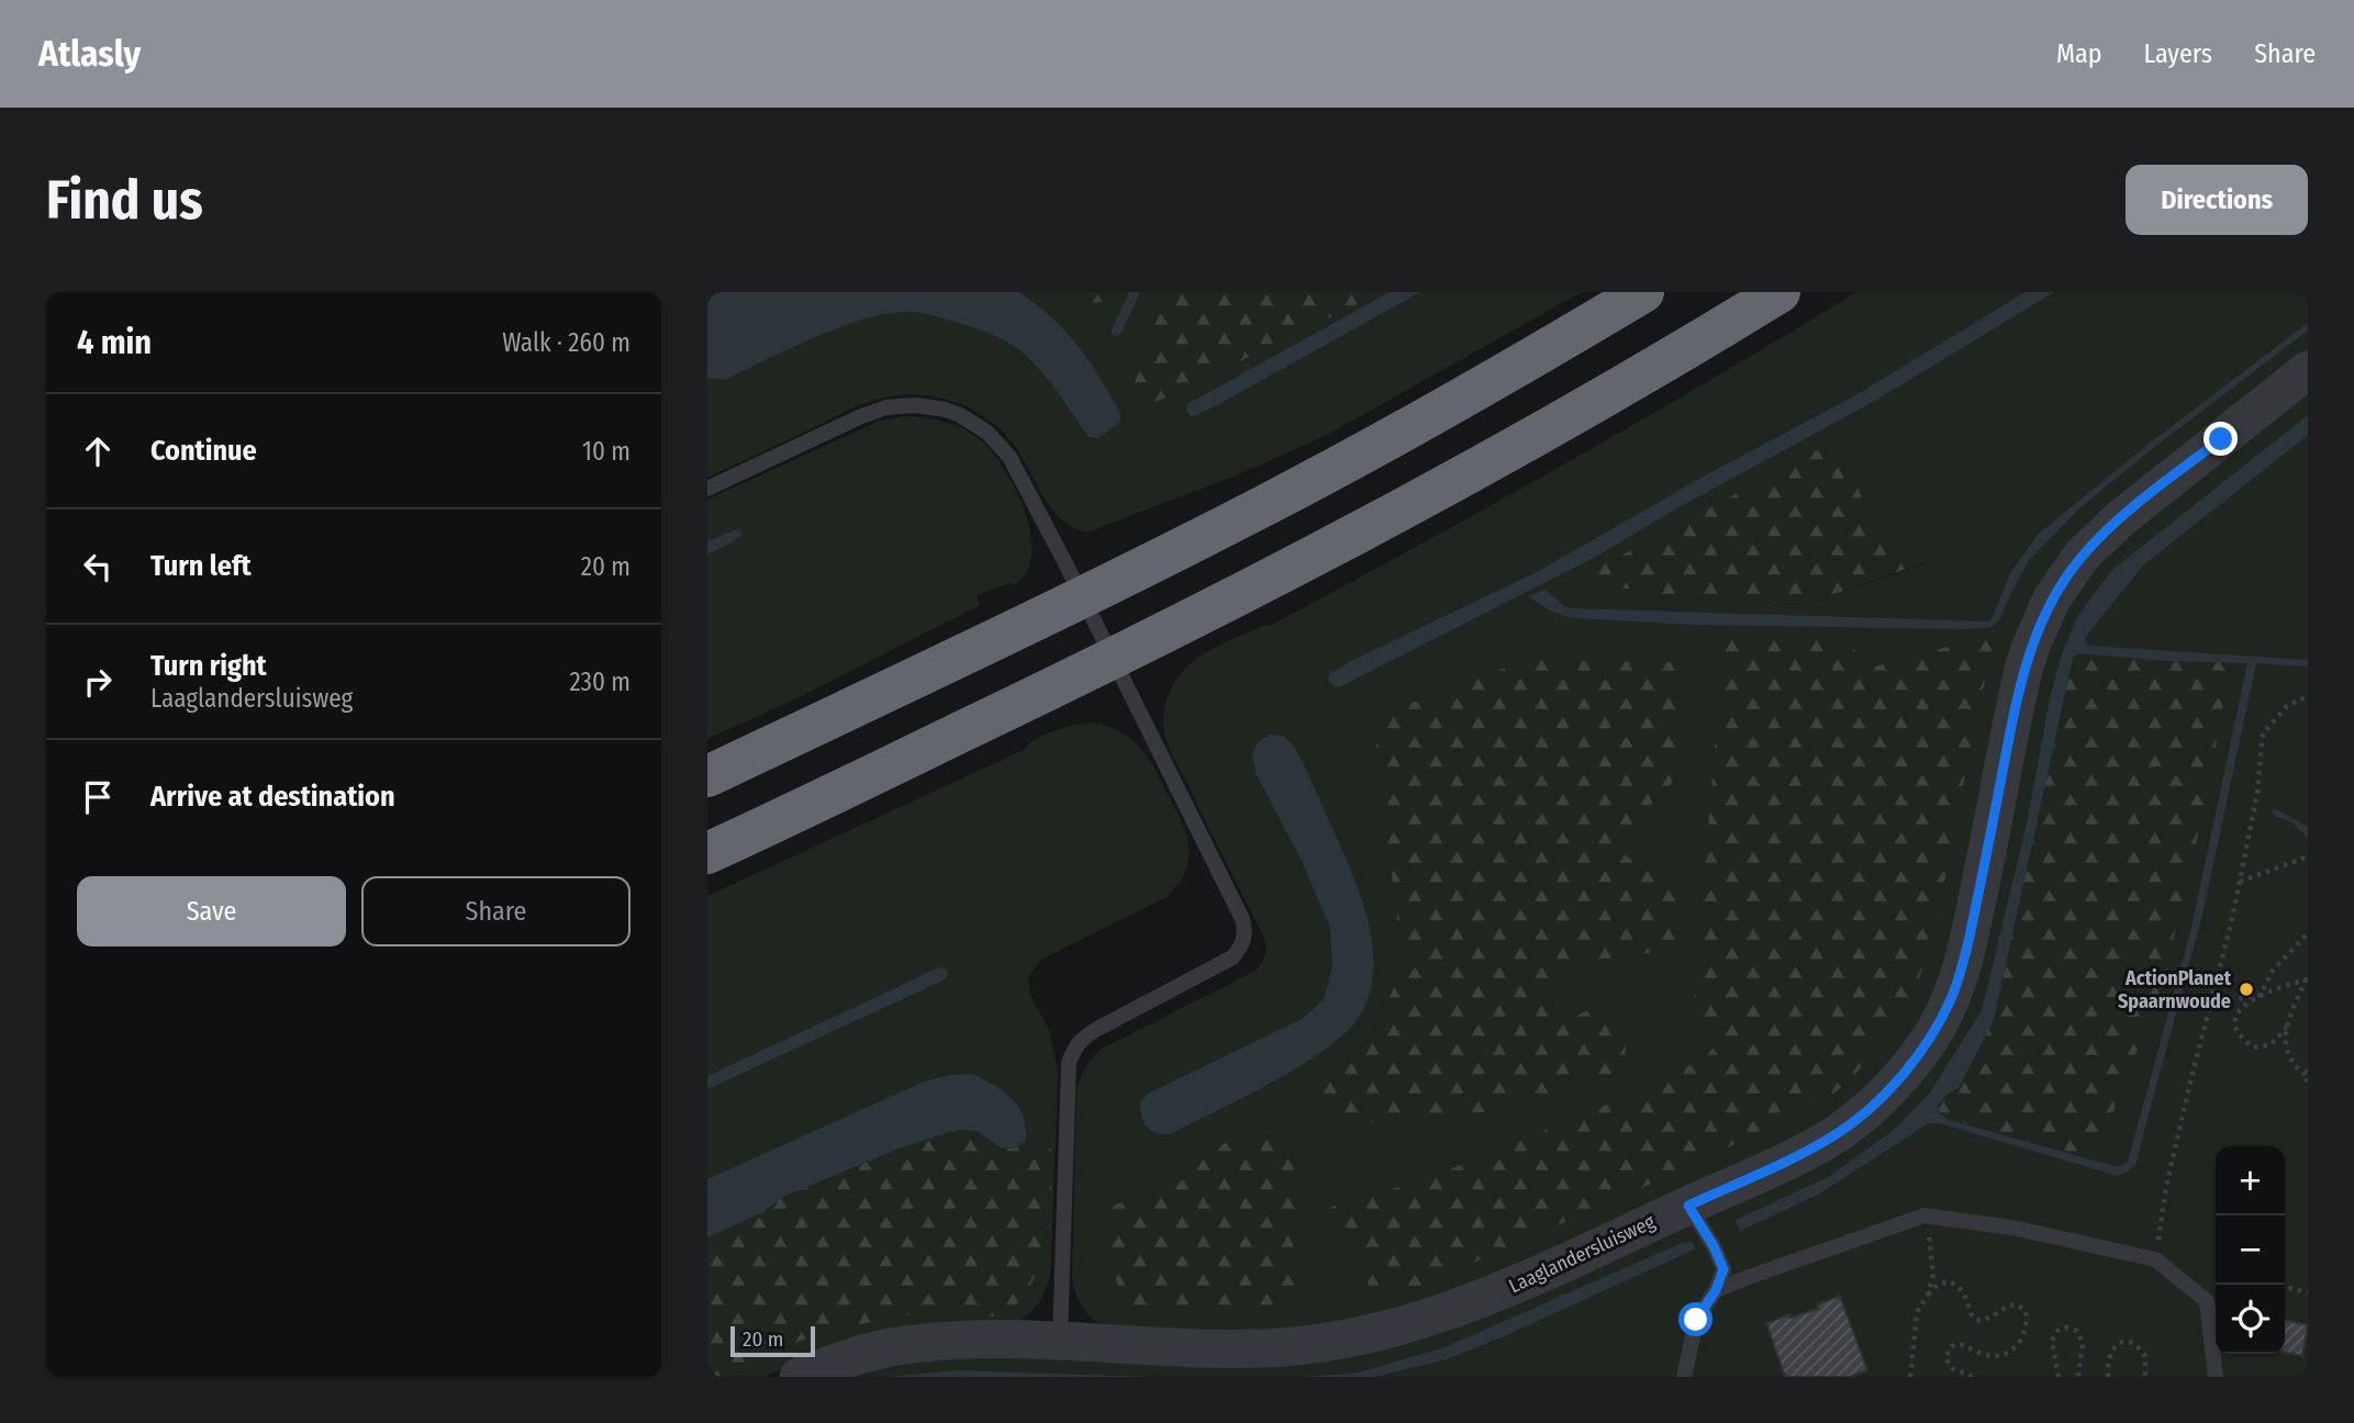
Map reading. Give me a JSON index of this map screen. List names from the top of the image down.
{
  "streets": {
    "street": ["Laaglandersluisweg"]
  },
  "places": ["ActionPlanet Spaarnwoude"],
  "scale_bar": "20 m",
  "page": {
    "header": "Atlasly",
    "nav": ["Map", "Layers", "Share"],
    "buttons": [
      "Directions",
      ["Save", "Share"]
    ],
    "title": "Find us",
    "heading": ["4 min", "Walk · 260 m"],
    "list": [
      ["Continue", "10 m"],
      ["Turn left", "20 m"],
      ["Turn right", "Laaglandersluisweg", "230 m"],
      "Arrive at destination"
    ],
    "map_buttons": ["+", "−"],
    "scale": "20 m"
  }
}
